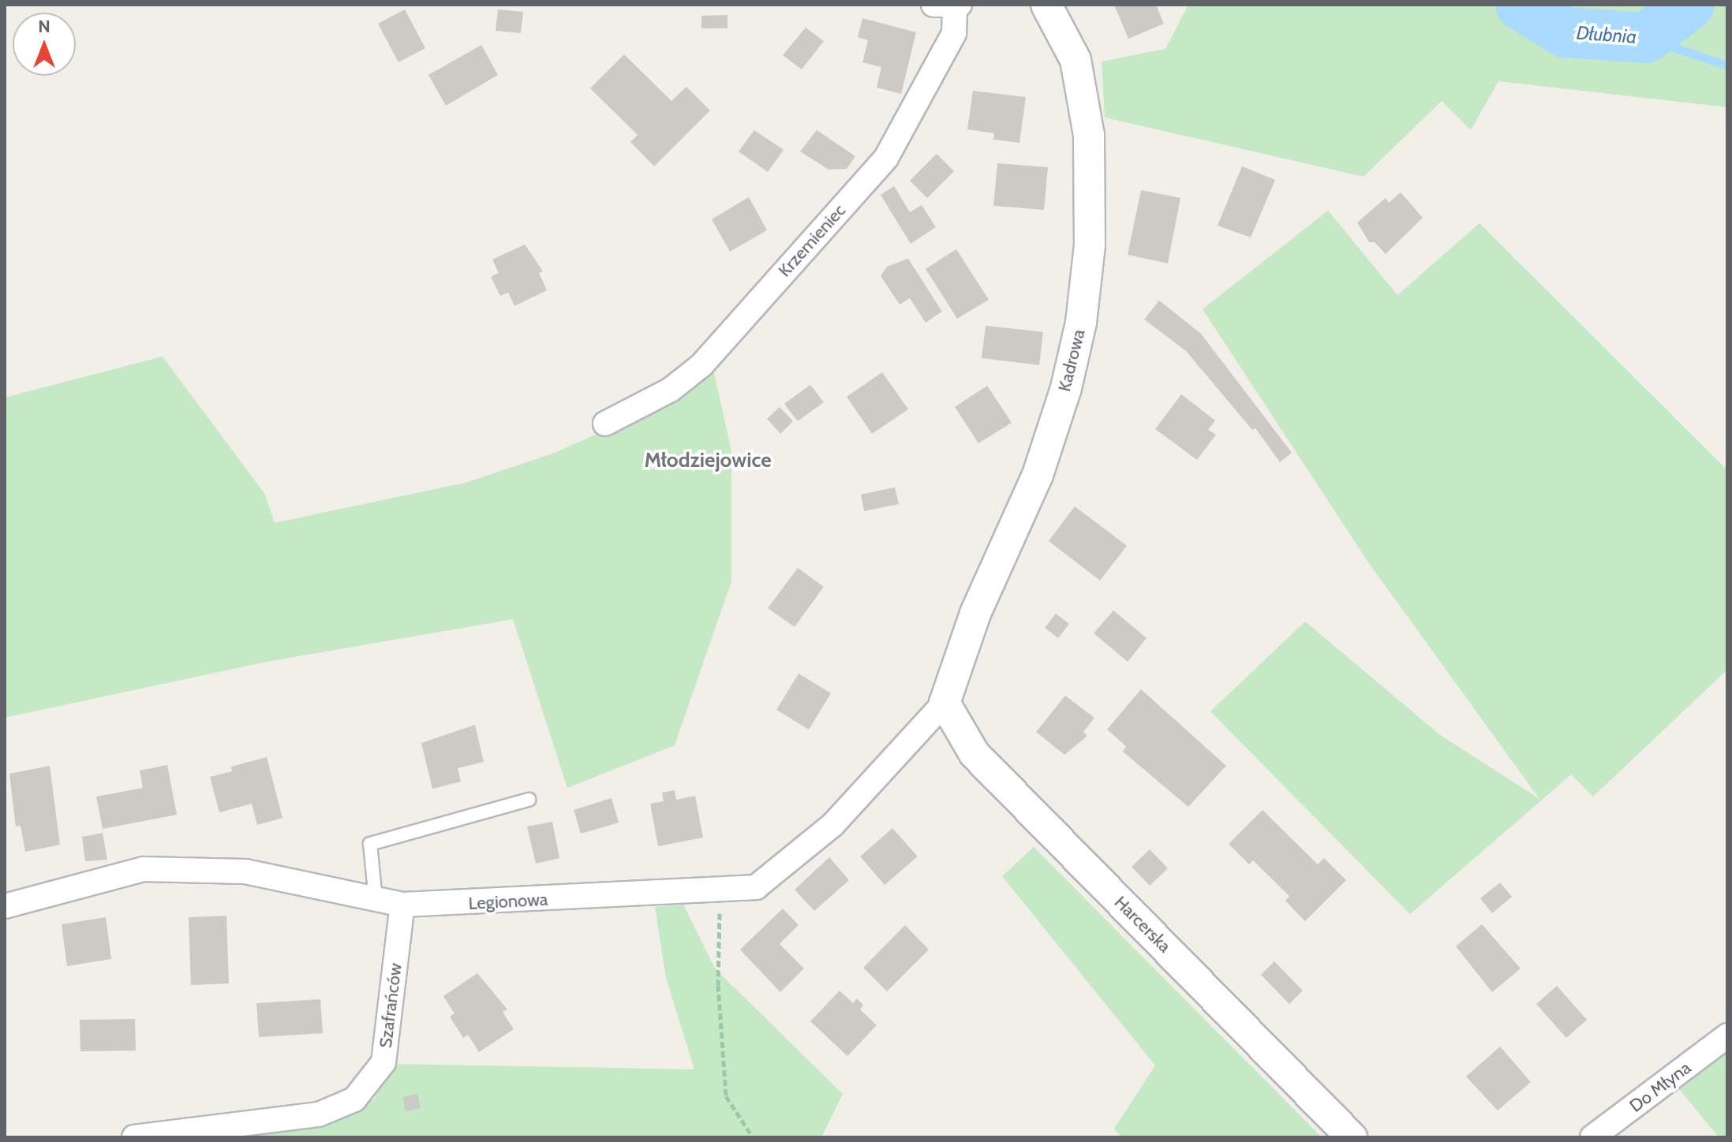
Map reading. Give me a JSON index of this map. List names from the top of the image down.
{
  "streets": {
    "street": [
      "Krzemieniec",
      "Kadrowa",
      "Legionowa",
      "Harcerska",
      "Szafrańców",
      "Do Młyna"
    ]
  },
  "crossings": [
    ["Kadrowa", "Legionowa"],
    ["Kadrowa", "Harcerska"],
    ["Legionowa", "Harcerska"],
    ["Legionowa", "Szafrańców"]
  ],
  "districts": ["Młodziejowice"],
  "water": ["Dłubnia"],
  "north": "top"
}
